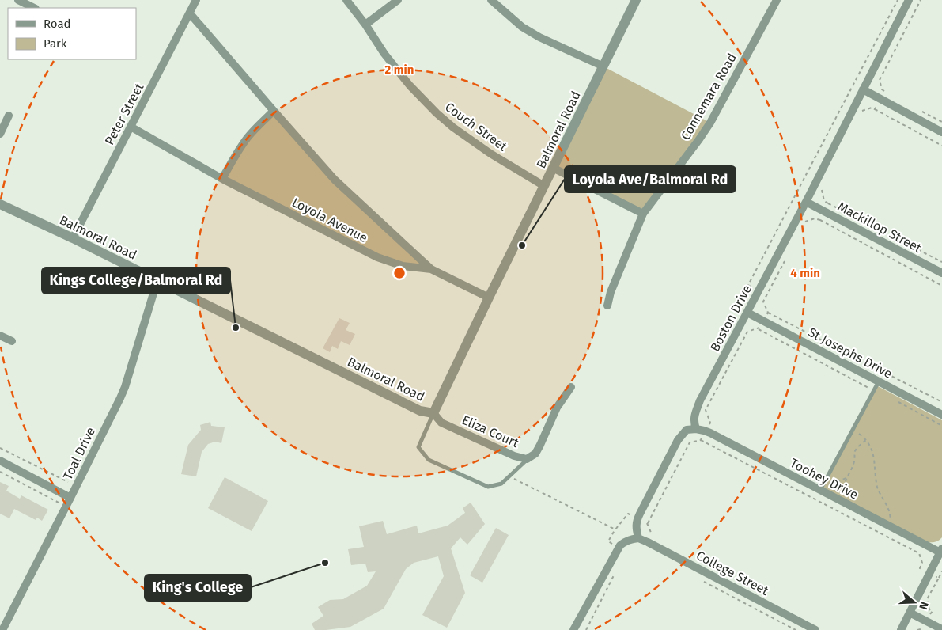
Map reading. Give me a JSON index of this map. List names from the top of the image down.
{
  "streets": {
    "street": [
      "Connemara Road",
      "Peter Street",
      "Couch Street",
      "Balmoral Road",
      "Loyola Avenue",
      "Mackillop Street",
      "Boston Drive",
      "St Josephs Drive",
      "Eliza Court",
      "Toal Drive",
      "Toohey Drive",
      "College Street"
    ]
  },
  "crossings": [
    ["Peter Street", "Balmoral Road"],
    ["Peter Street", "Loyola Avenue"],
    ["Couch Street", "Balmoral Road"],
    ["Balmoral Road", "Loyola Avenue"],
    ["Balmoral Road", "Eliza Court"],
    ["Balmoral Road", "Toal Drive"],
    ["Mackillop Street", "Boston Drive"],
    ["Boston Drive", "St Josephs Drive"],
    ["Boston Drive", "Toohey Drive"]
  ],
  "places": ["Loyola Ave/Balmoral Rd", "Kings College/Balmoral Rd", "King's College"],
  "legend": ["Road", "Park"],
  "north": "right",
  "rings": ["2 min", "4 min"]
}
